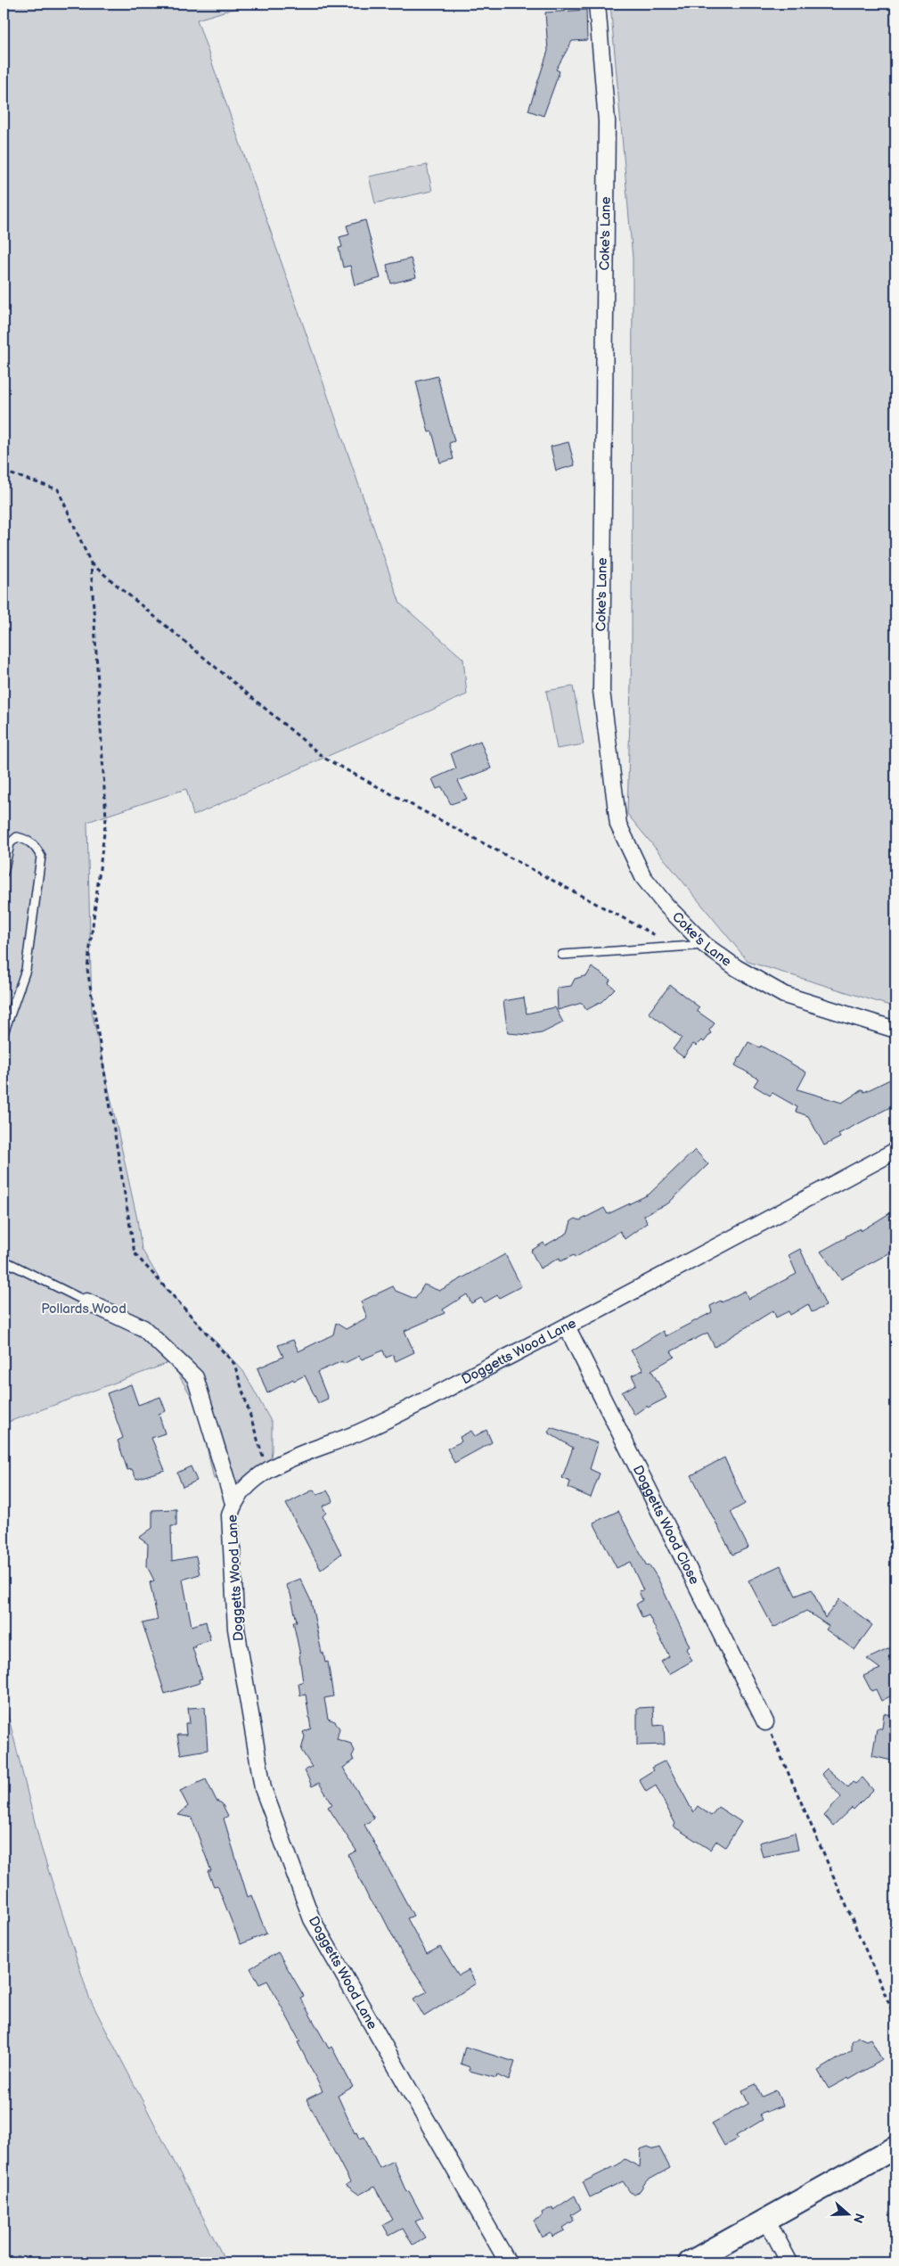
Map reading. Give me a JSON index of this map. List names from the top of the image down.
{
  "streets": {
    "street": ["Coke's Lane", "Doggetts Wood Lane", "Doggetts Wood Close"]
  },
  "crossings": [
    ["Doggetts Wood Lane", "Doggetts Wood Close"]
  ],
  "parks": ["Pollards Wood"],
  "north": "right"
}
